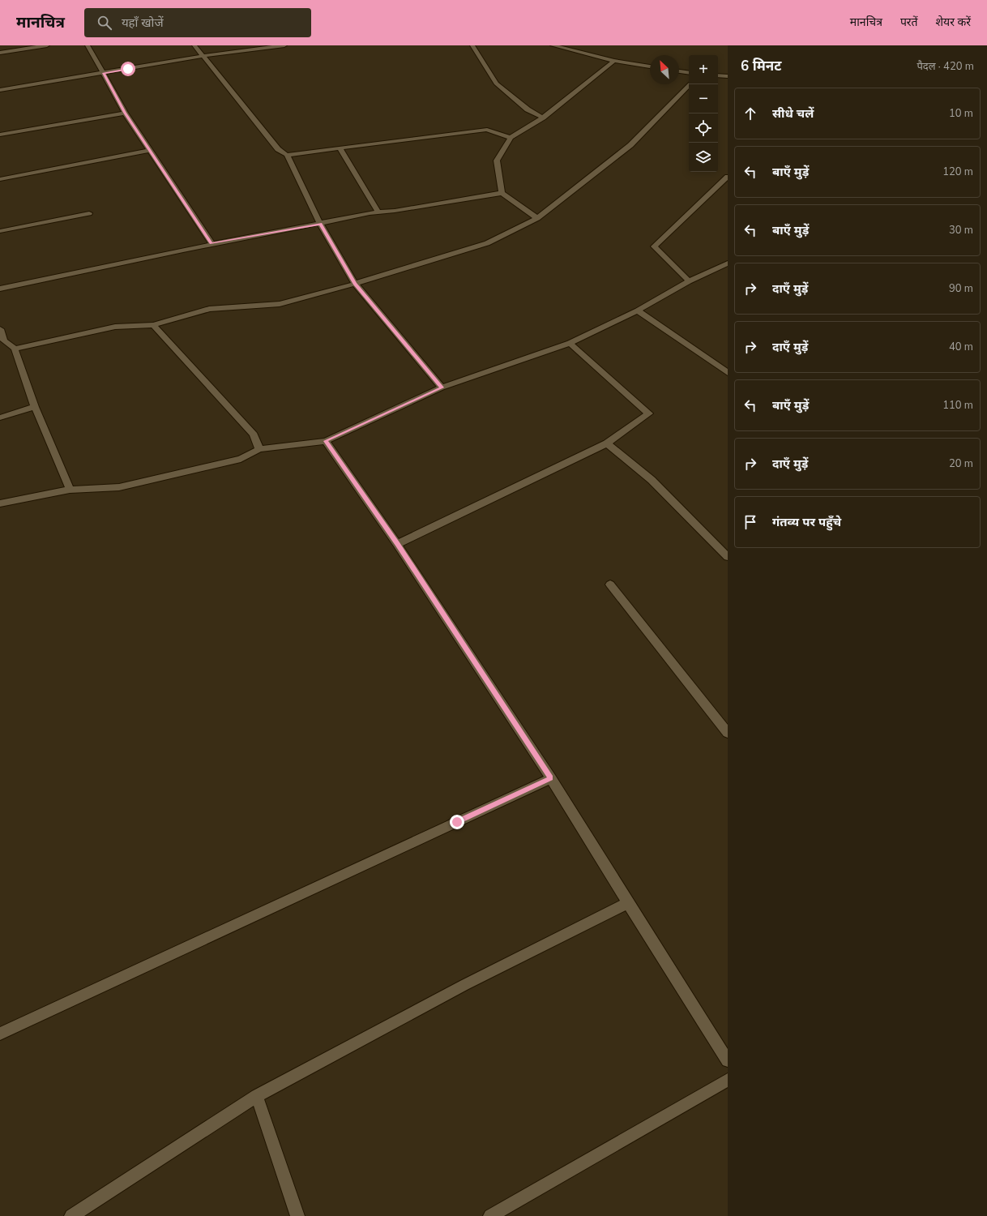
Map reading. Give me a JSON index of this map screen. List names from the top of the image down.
{
  "north": "top left",
  "page": {
    "header": "मानचित्र",
    "search": "यहाँ खोजें",
    "nav": ["मानचित्र", "परतें", "शेयर करें"],
    "heading": ["6 मिनट", "पैदल · 420 m"],
    "map_buttons": ["+", "−"],
    "list": [
      ["सीधे चलें", "10 m"],
      ["बाएँ मुड़ें", "120 m"],
      ["बाएँ मुड़ें", "30 m"],
      ["दाएँ मुड़ें", "90 m"],
      ["दाएँ मुड़ें", "40 m"],
      ["बाएँ मुड़ें", "110 m"],
      ["दाएँ मुड़ें", "20 m"],
      "गंतव्य पर पहुँचे"
    ]
  }
}
